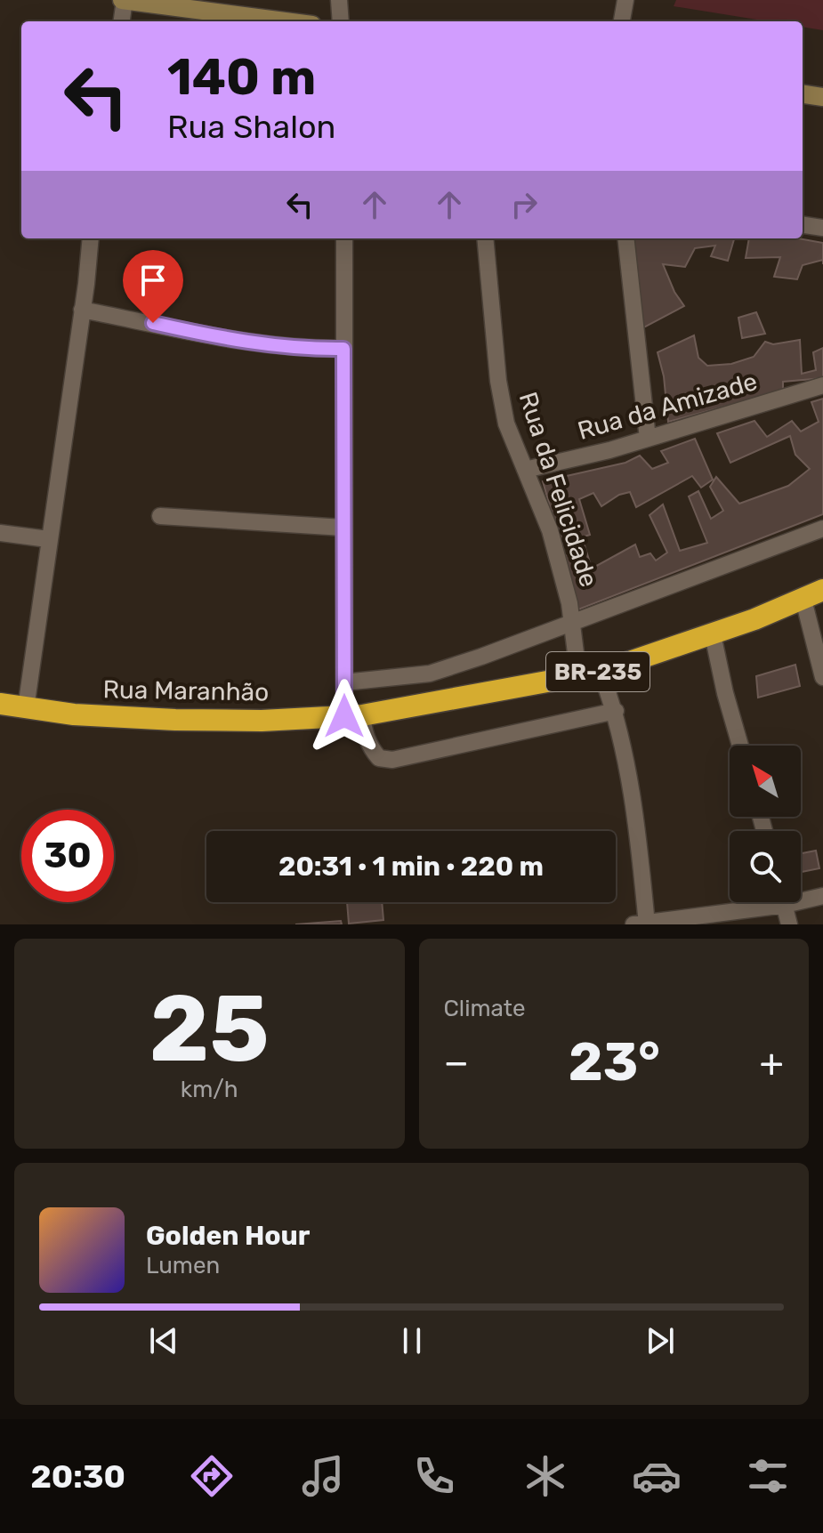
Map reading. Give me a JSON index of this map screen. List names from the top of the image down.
{
  "streets": {
    "highway": ["BR-235", "Rua Maranhão"],
    "street": ["Rua da Amizade", "Rua da Felicidade"]
  },
  "crossings": [
    ["Rua da Amizade", "Rua da Felicidade"],
    ["Rua da Felicidade", "Rua Maranhão"]
  ],
  "north": "top left",
  "page": {
    "turn": ["140 m", "Rua Shalon"],
    "limit": "30",
    "trip": "20:31 · 1 min · 220 m",
    "tile": [
      ["25", "km/h"],
      "Climate"
    ],
    "heat": ["−", "23°", "+"],
    "song": ["Golden Hour", "Lumen"],
    "tabs": "20:30"
  }
}
